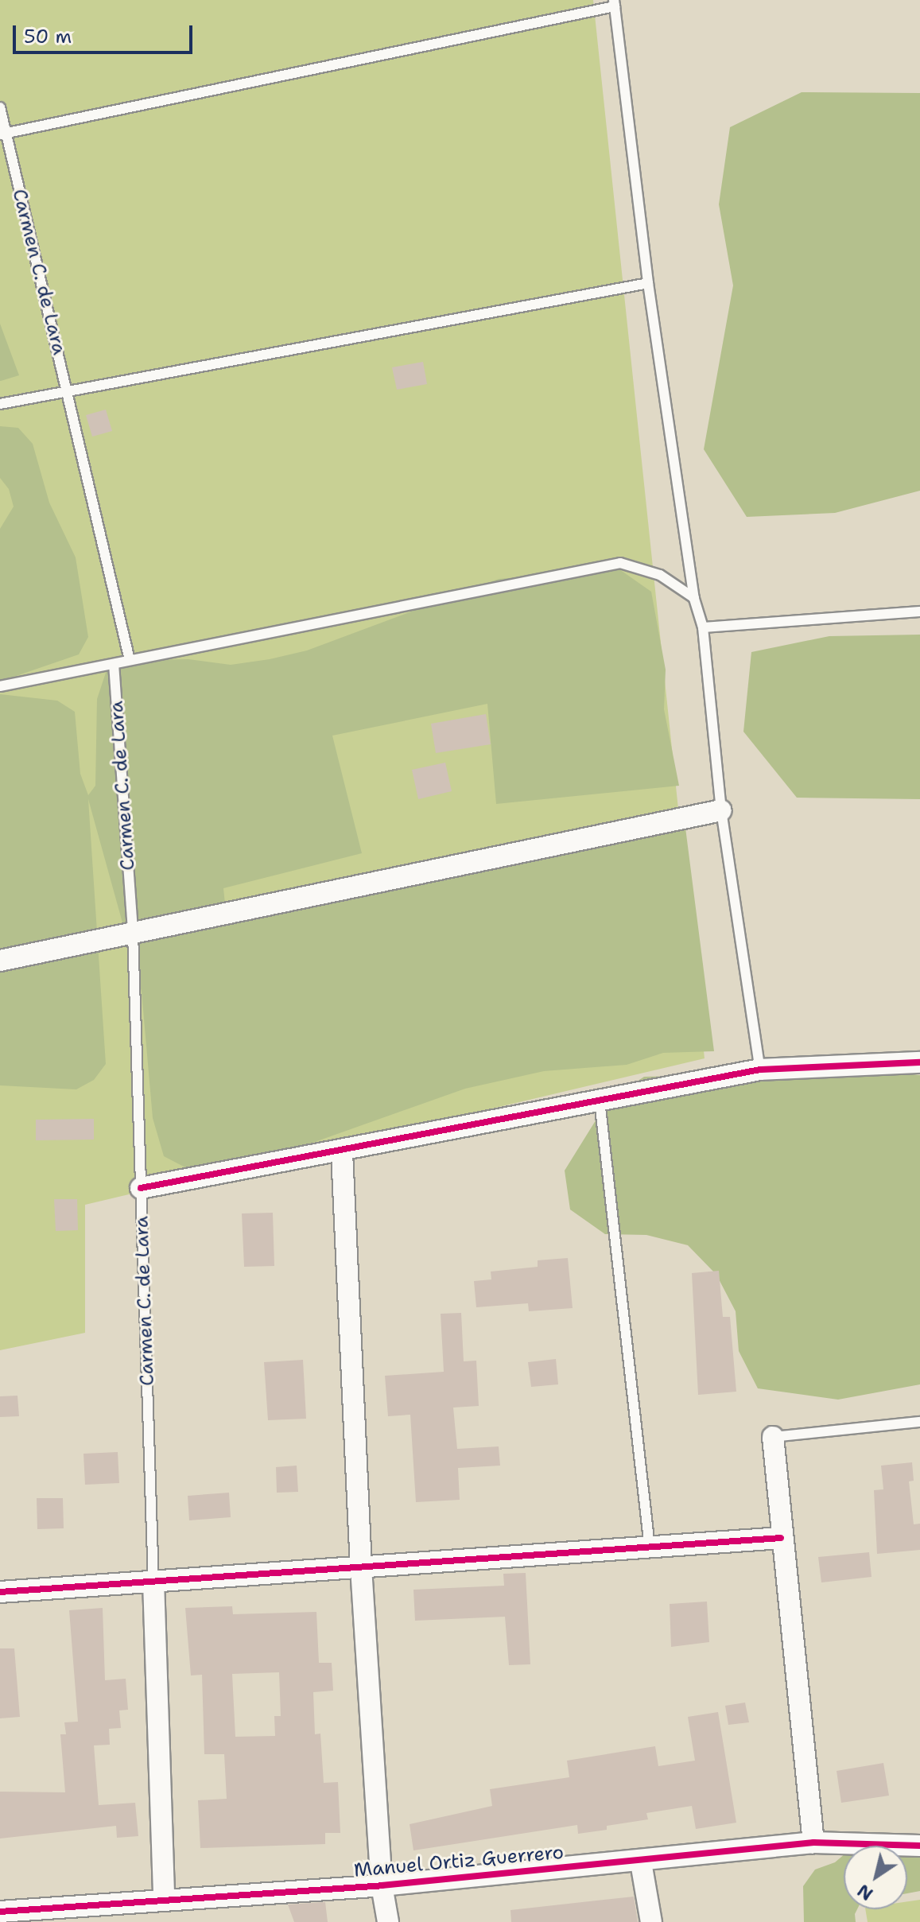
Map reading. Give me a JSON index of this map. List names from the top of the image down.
{
  "streets": {
    "street": ["Carmen C. de Lara", "Manuel Ortiz Guerrero"]
  },
  "crossings": [
    ["Carmen C. de Lara", "Manuel Ortiz Guerrero"]
  ],
  "scale_bar": "50 m",
  "north": "bottom left"
}
